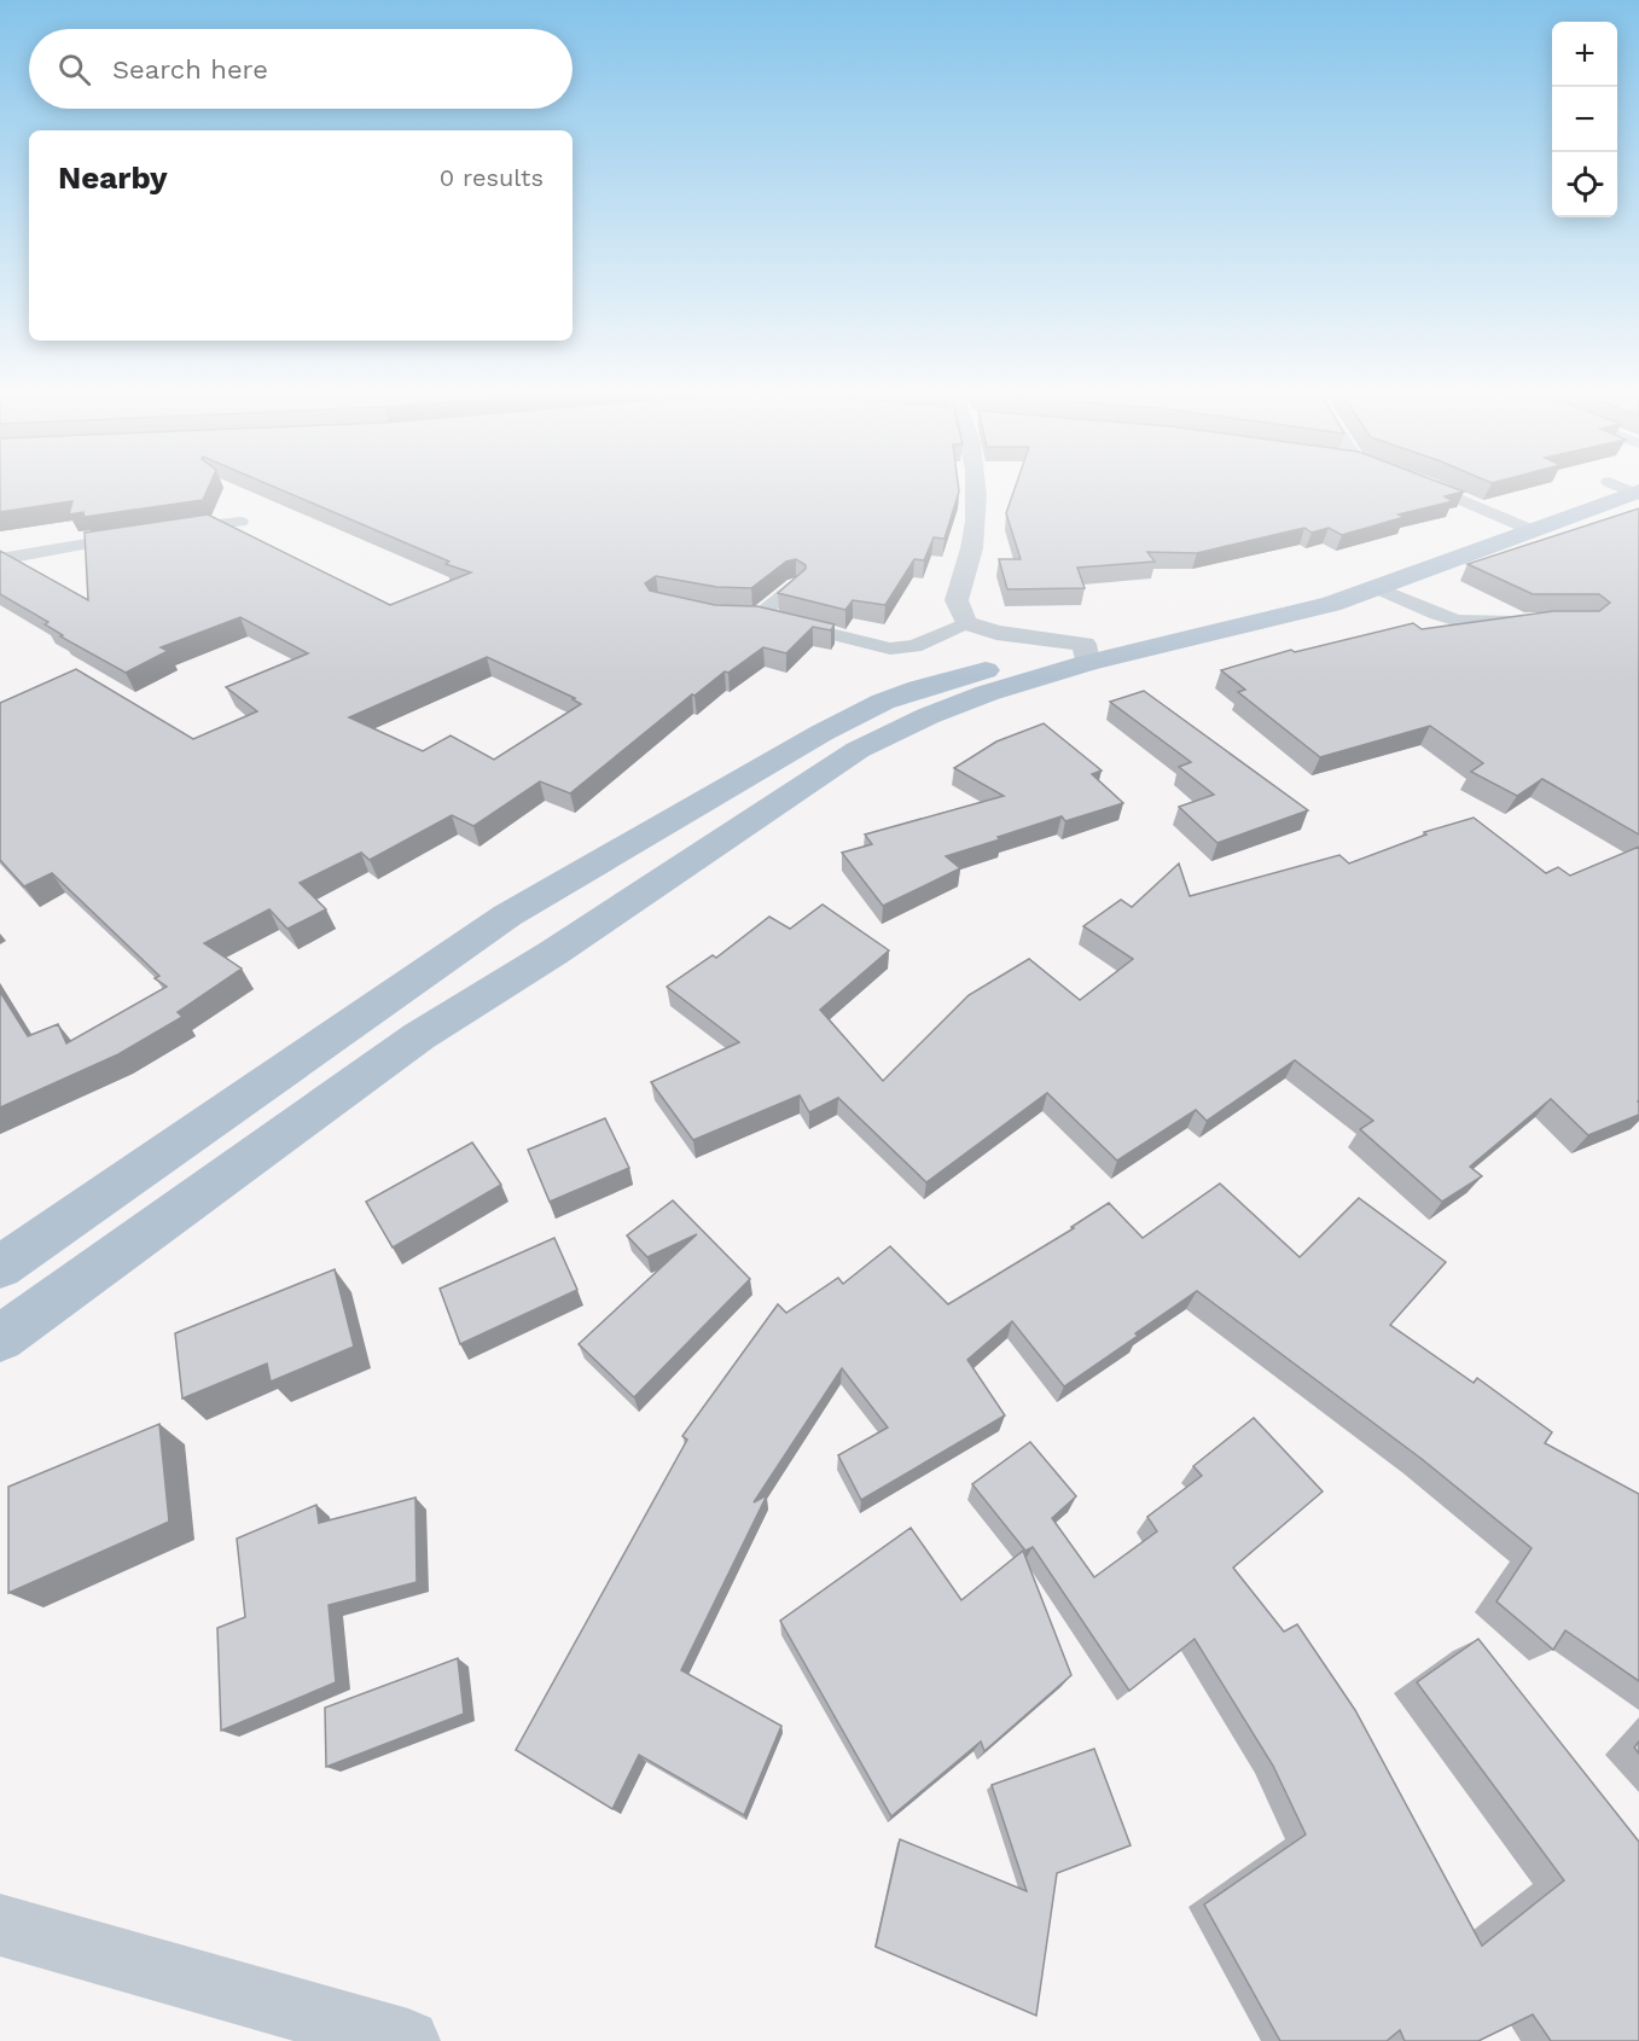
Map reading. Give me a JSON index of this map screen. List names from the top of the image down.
{
  "page": {
    "map_buttons": ["+", "−"],
    "search": "Search here",
    "heading": ["Nearby", "0 results"]
  }
}
